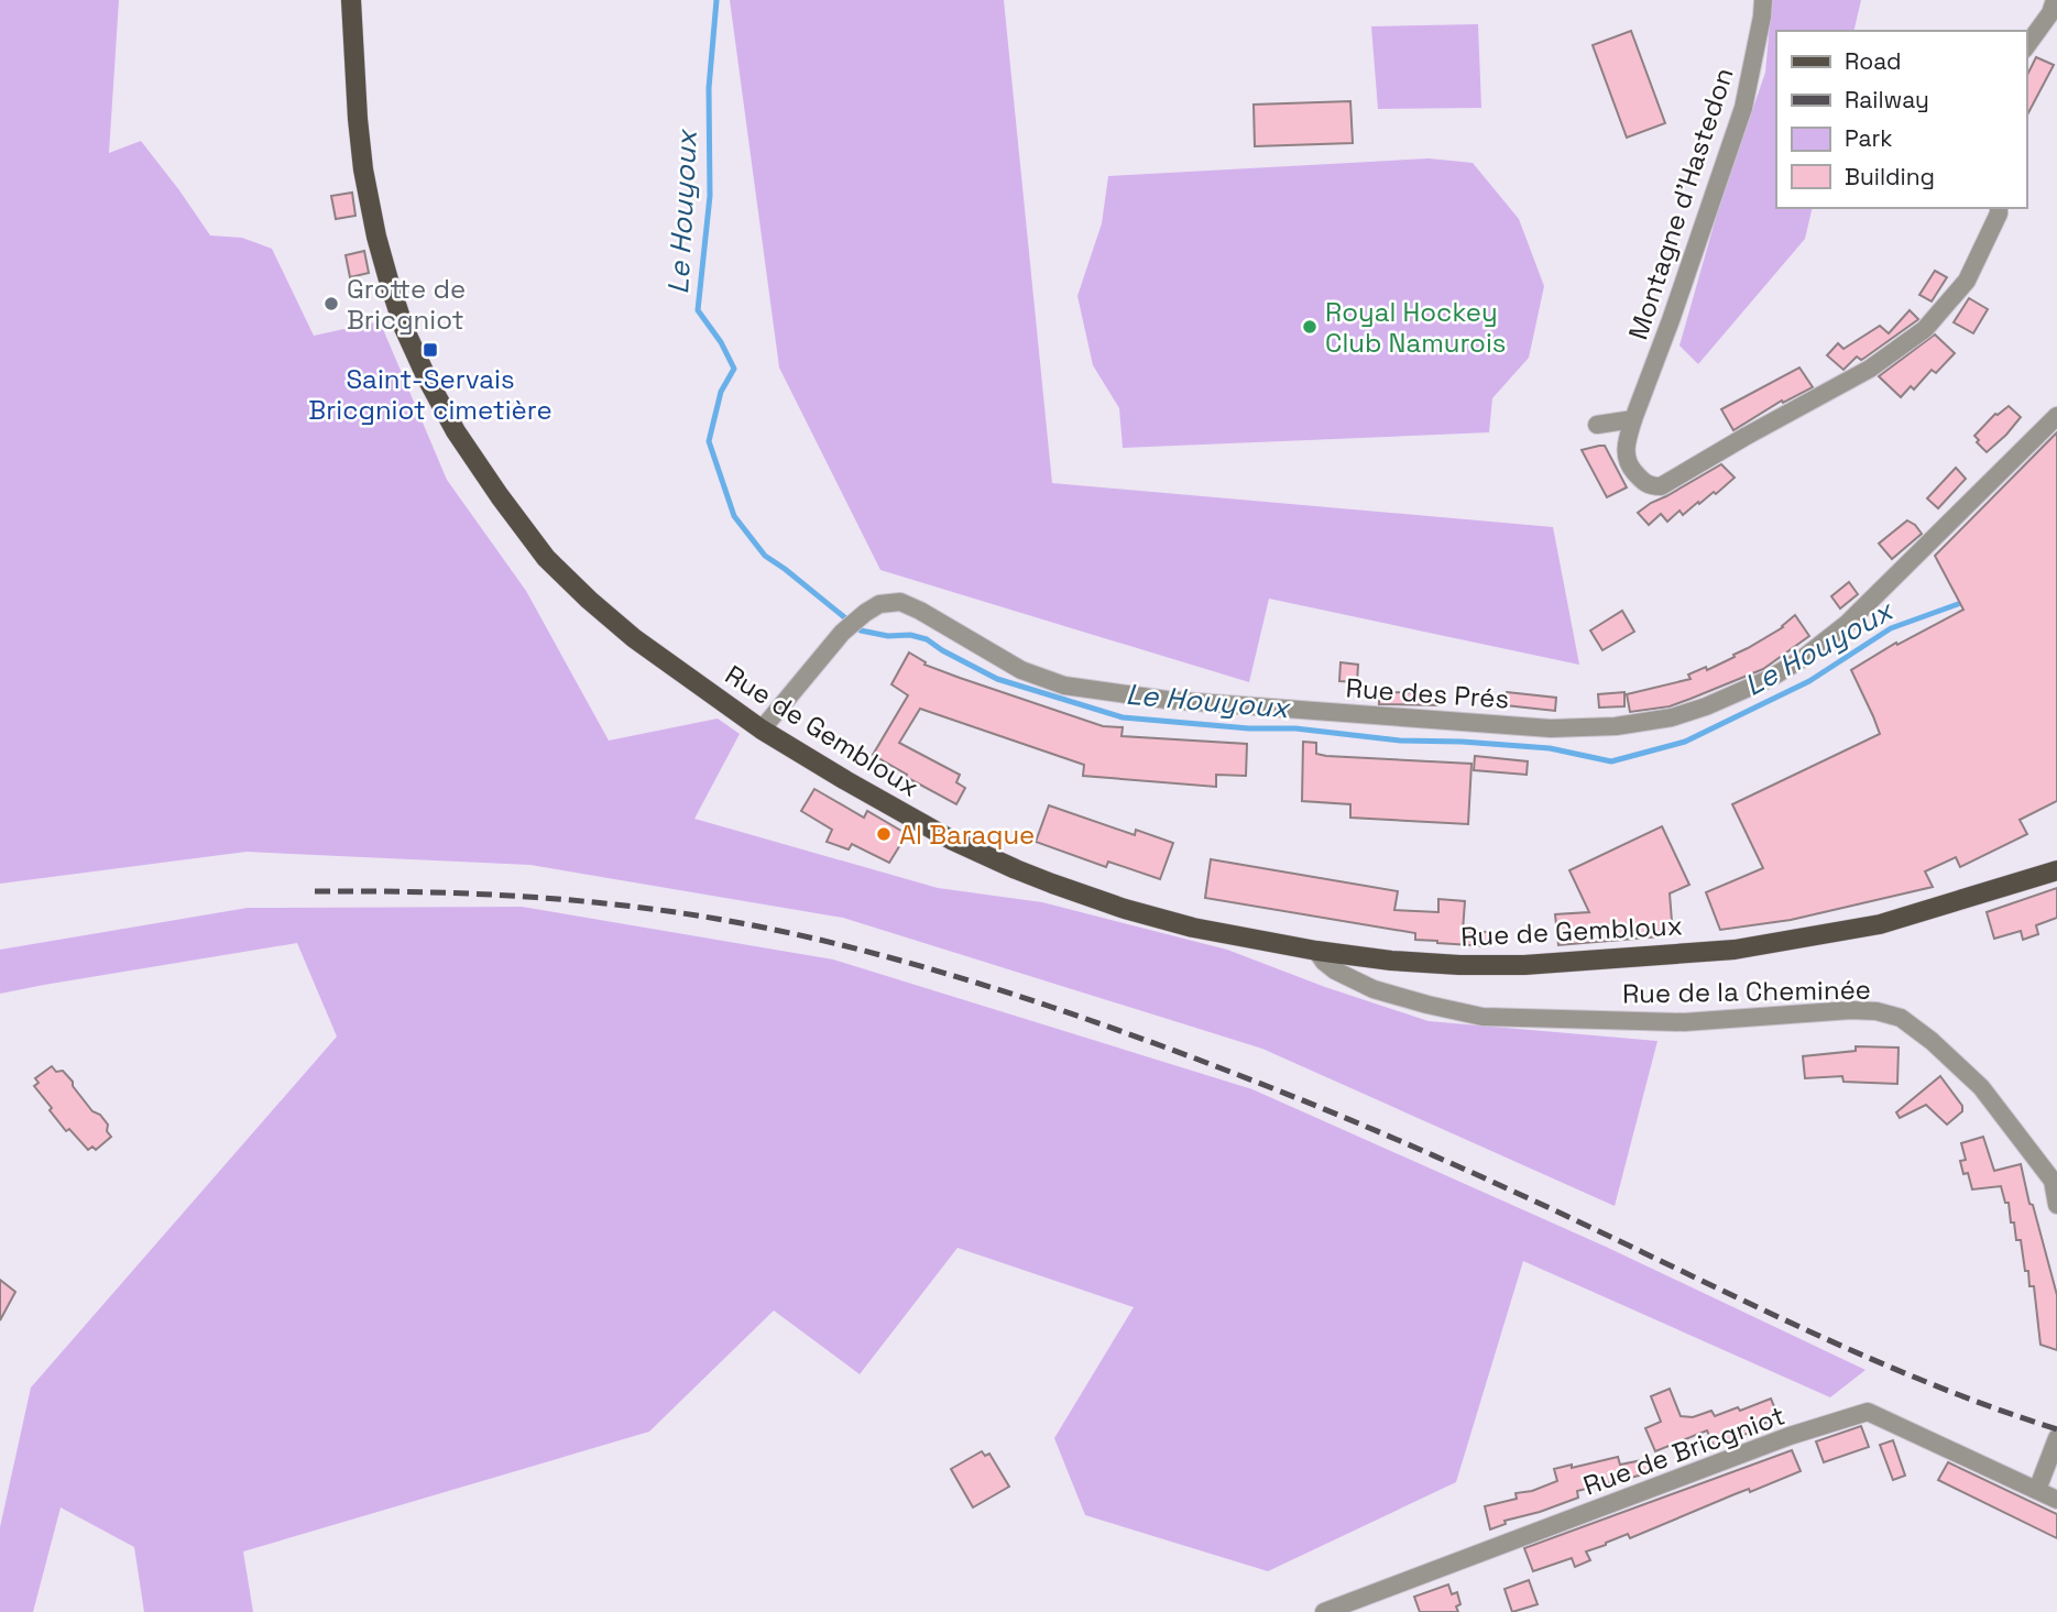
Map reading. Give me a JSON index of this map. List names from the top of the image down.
{
  "streets": {
    "main road": ["Rue de Gembloux"],
    "street": [
      "Montagne d'Hastedon",
      "Rue des Prés",
      "Rue de la Cheminée",
      "Rue de Bricgniot"
    ]
  },
  "crossings": [
    ["Rue des Prés", "Rue de Gembloux"],
    ["Rue de Gembloux", "Rue de la Cheminée"]
  ],
  "water": ["Le Houyoux"],
  "places": {
    "other": ["Grotte de Bricgniot", "Royal Hockey Club Namurois", "Al Baraque"],
    "transit": ["Saint-Servais Bricgniot cimetière"]
  },
  "legend": [
    "Road",
    "Railway",
    "Park",
    "Building"
  ]
}
